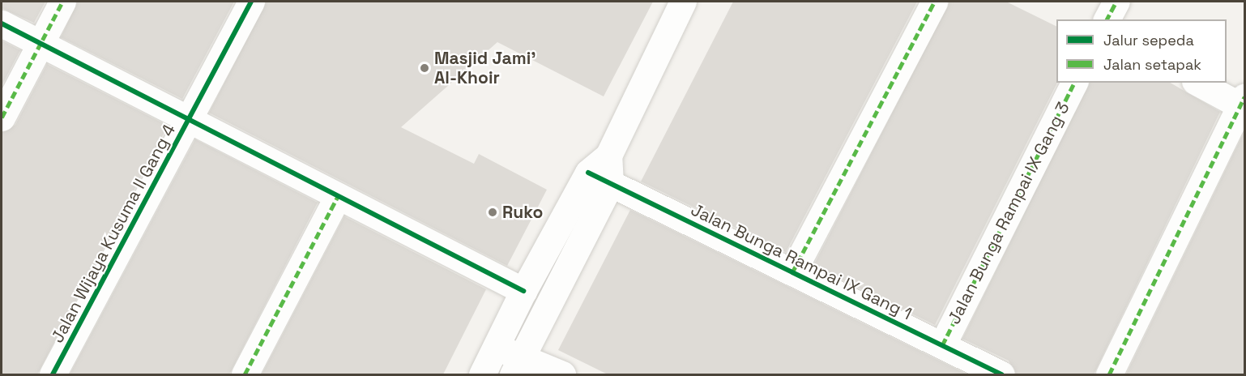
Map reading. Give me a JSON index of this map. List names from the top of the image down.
{
  "streets": {
    "street": ["Jalan Bunga Rampai IX Gang 3", "Jalan Wijaya Kusuma II Gang 4", "Jalan Bunga Rampai IX Gang 1"]
  },
  "crossings": [
    ["Jalan Bunga Rampai IX Gang 3", "Jalan Bunga Rampai IX Gang 1"]
  ],
  "places": ["Masjid Jami' Al-Khoir", "Ruko"],
  "legend": ["Jalur sepeda", "Jalan setapak"]
}
